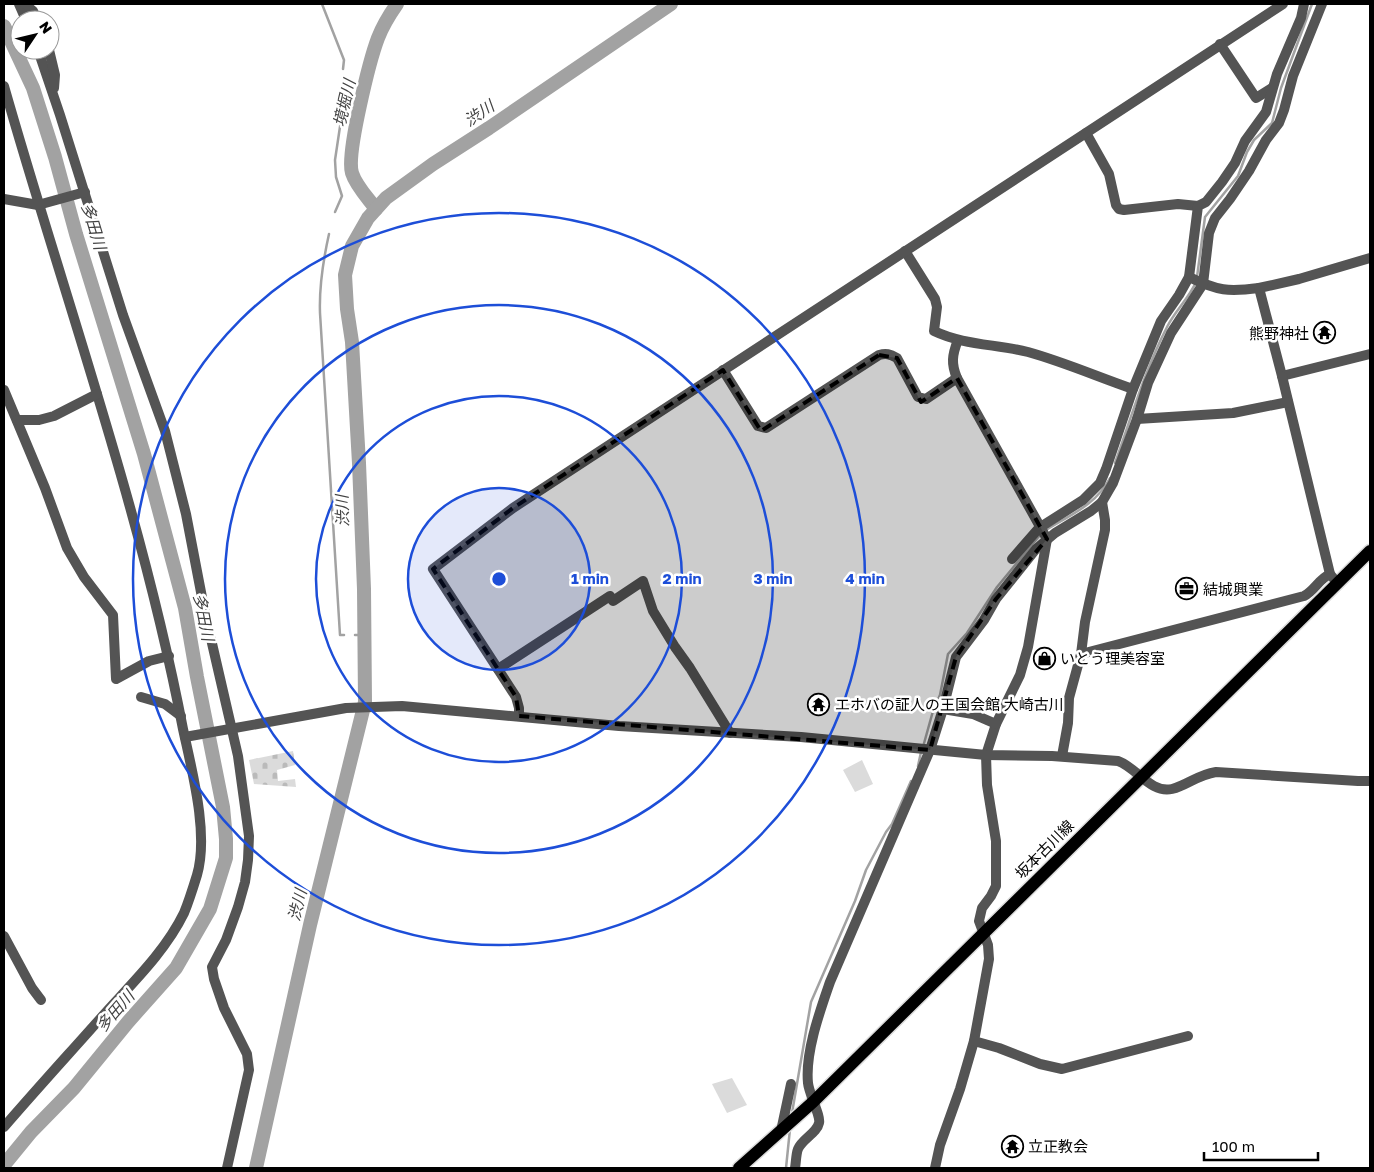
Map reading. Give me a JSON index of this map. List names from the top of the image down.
{
  "streets": {
    "main road": ["坂本古川線"]
  },
  "water": ["境堀川", "渋川", "多田川"],
  "places": {
    "temple": ["熊野神社", "エホバの証人の王国会館 大崎古川", "立正教会"],
    "office": ["結城興業"],
    "shop": ["いとう理美容室"]
  },
  "scale_bar": "100 m",
  "north": "top right",
  "rings": [
    "1 min",
    "2 min",
    "3 min",
    "4 min"
  ]
}
